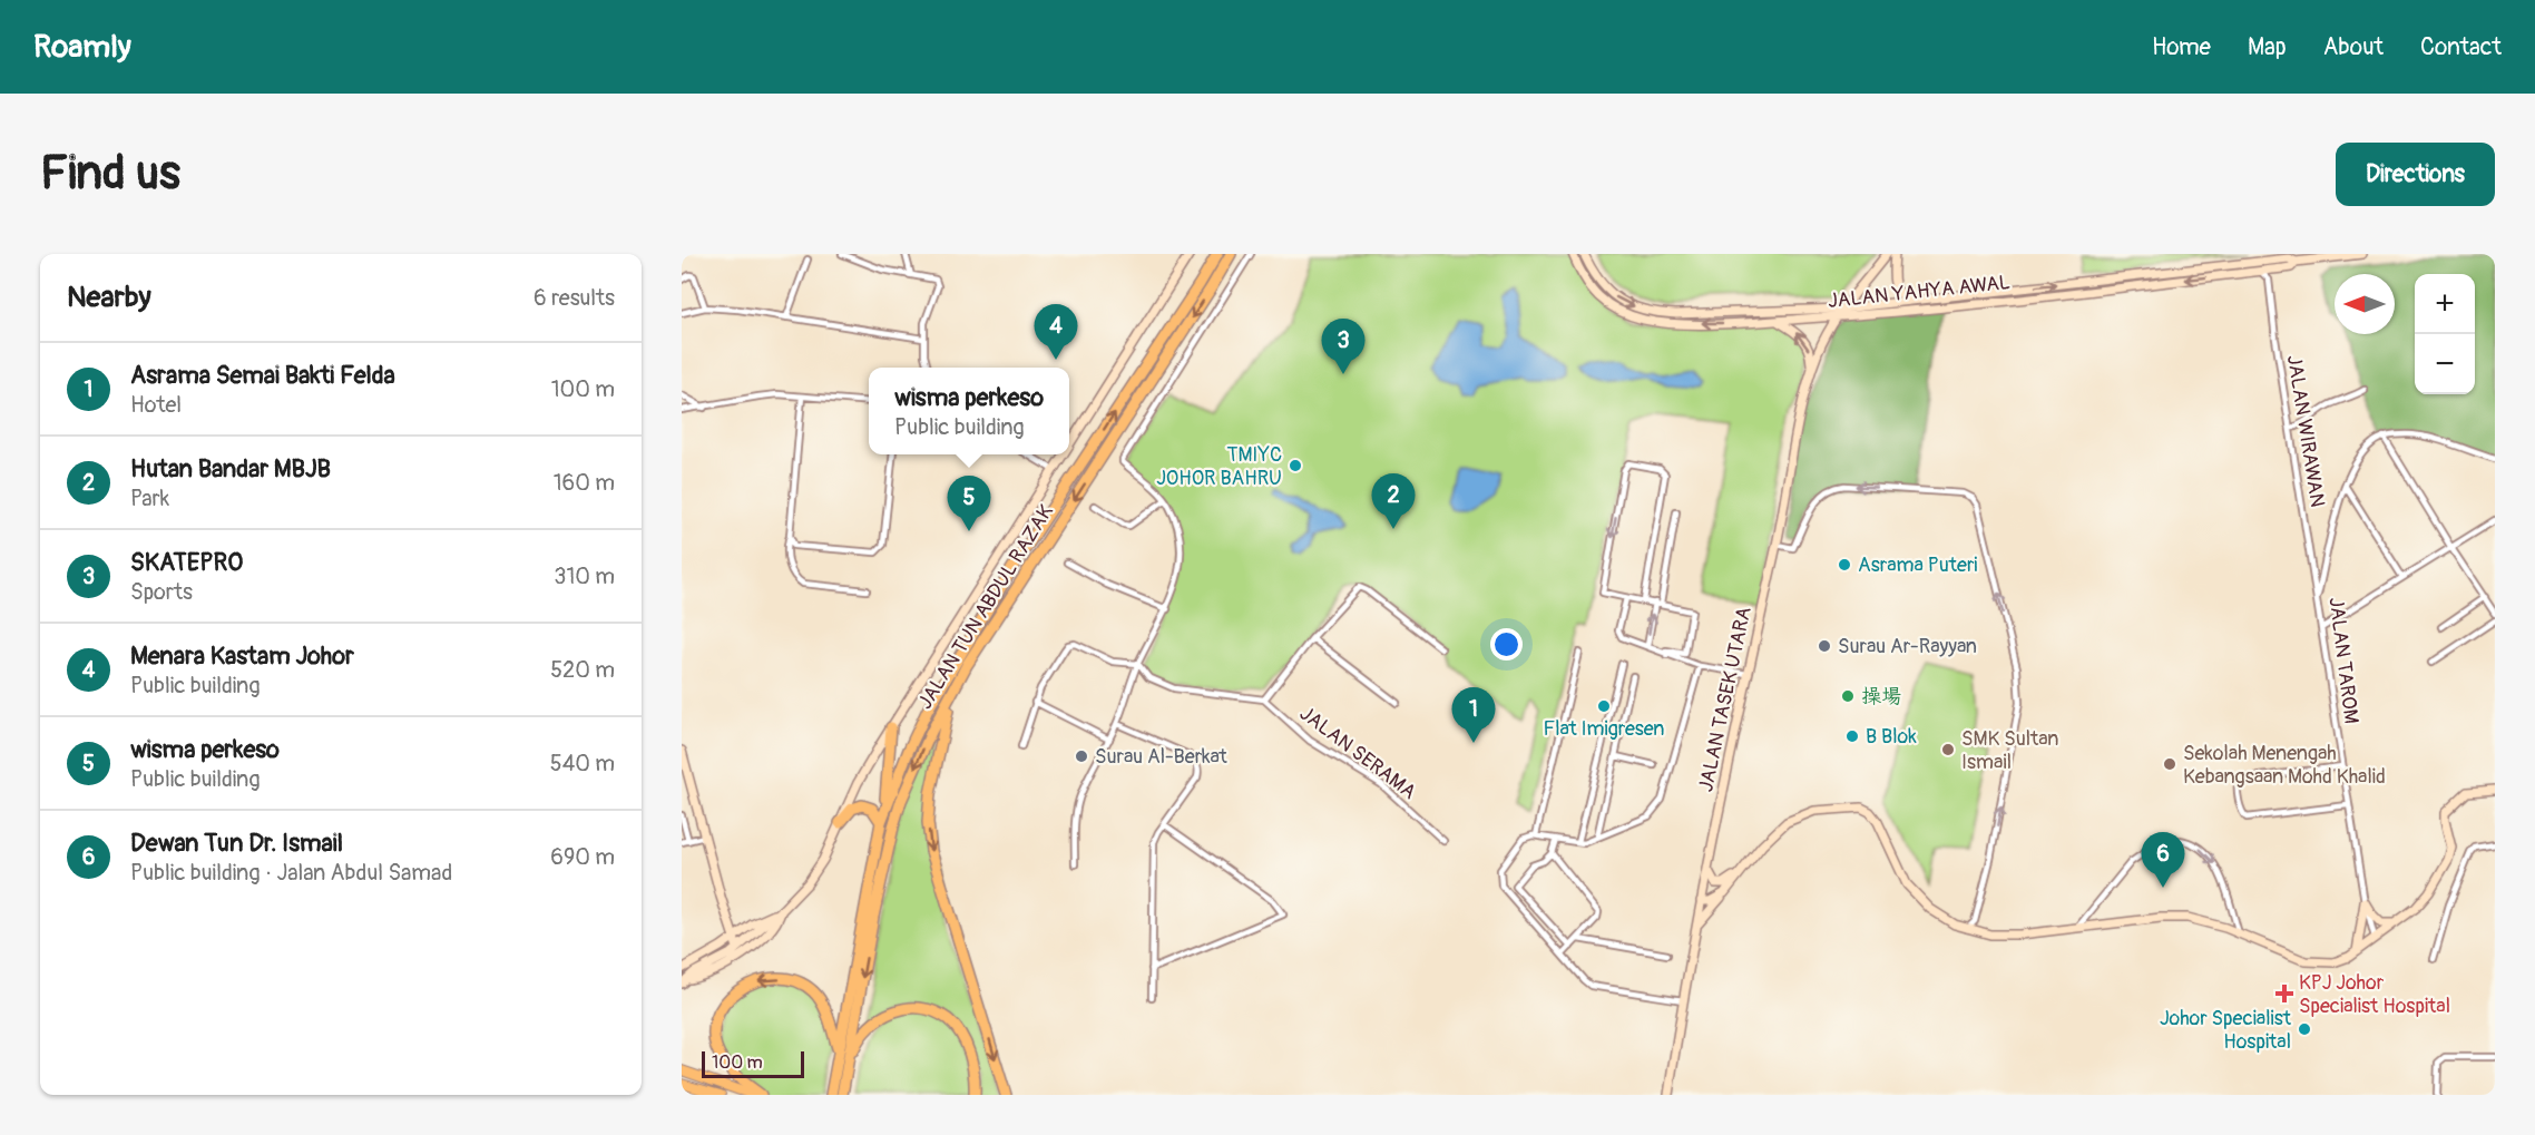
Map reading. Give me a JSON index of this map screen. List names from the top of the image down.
{
  "streets": {
    "highway": ["JALAN TUN ABDUL RAZAK"],
    "street": [
      "JALAN YAHYA AWAL",
      "JALAN WIRAWAN",
      "JALAN TAROM",
      "JALAN TASEK UTARA",
      "JALAN SERAMA"
    ]
  },
  "crossings": [
    ["JALAN YAHYA AWAL", "JALAN TASEK UTARA"],
    ["JALAN WIRAWAN", "JALAN TAROM"]
  ],
  "places": {
    "other": [
      "TMIYC JOHOR BAHRU",
      "Asrama Puteri",
      "Surau Ar-Rayyan",
      "操場",
      "Flat Imigresen",
      "B Blok",
      "SMK Sultan Ismail",
      "Surau Al-Berkat",
      "Sekolah Menengah Kebangsaan Mohd Khalid",
      "Johor Specialist Hospital"
    ],
    "health": ["KPJ Johor Specialist Hospital"]
  },
  "scale_bar": "100 m",
  "north": "left",
  "page": {
    "header": "Roamly",
    "nav": [
      "Home",
      "Map",
      "About",
      "Contact"
    ],
    "buttons": "Directions",
    "title": "Find us",
    "heading": ["Nearby", "6 results"],
    "map_buttons": ["+", "−"],
    "pins": [
      "4",
      "3",
      "2",
      "5",
      "1",
      "6"
    ],
    "list": [
      {
        "mark": "1",
        "name": "Asrama Semai Bakti Felda",
        "note": "Hotel",
        "value": "100 m"
      },
      {
        "mark": "2",
        "name": "Hutan Bandar MBJB",
        "note": "Park",
        "value": "160 m"
      },
      {
        "mark": "3",
        "name": "SKATEPRO",
        "note": "Sports",
        "value": "310 m"
      },
      {
        "mark": "4",
        "name": "Menara Kastam Johor",
        "note": "Public building",
        "value": "520 m"
      },
      {
        "mark": "5",
        "name": "wisma perkeso",
        "note": "Public building",
        "value": "540 m"
      },
      {
        "mark": "6",
        "name": "Dewan Tun Dr. Ismail",
        "note": "Public building · Jalan Abdul Samad",
        "value": "690 m"
      }
    ],
    "popup": ["wisma perkeso", "Public building"],
    "scale": "100 m"
  }
}
